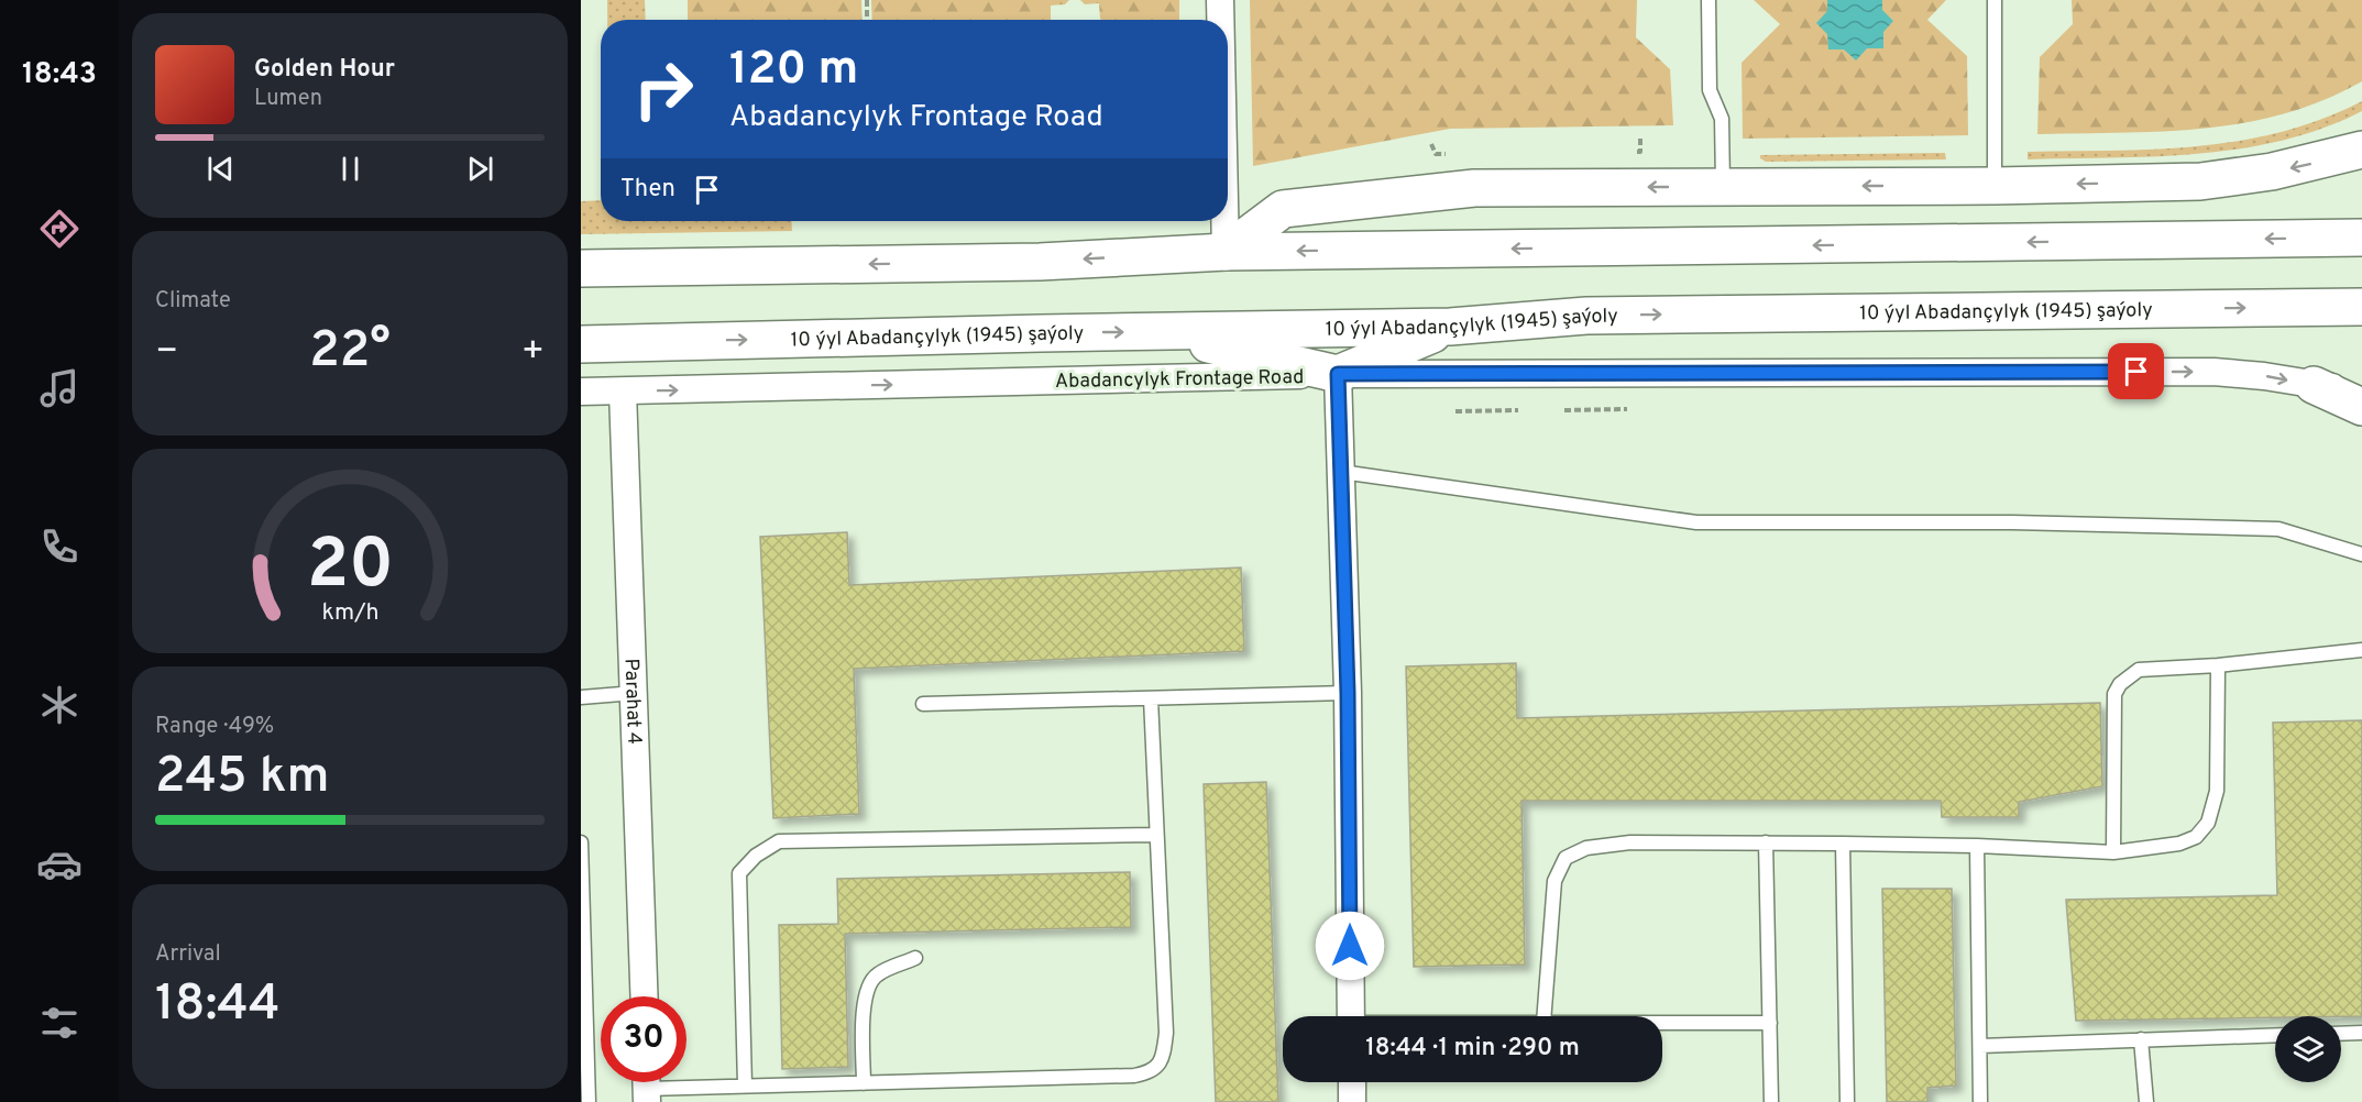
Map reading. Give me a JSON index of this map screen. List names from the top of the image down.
{
  "streets": {
    "main road": ["10 ýyl Abadançylyk (1945) şaýoly"],
    "street": ["Abadancylyk Frontage Road", "Parahat 4"]
  },
  "crossings": [
    ["Abadancylyk Frontage Road", "Parahat 4"]
  ],
  "one_way": ["Abadancylyk Frontage Road"],
  "page": {
    "tabs": "18:43",
    "turn": ["120 m", "Abadancylyk Frontage Road"],
    "song": ["Golden Hour", "Lumen"],
    "then": "Then",
    "tile": [
      "Climate",
      ["Range · 49%", "245 km"],
      ["Arrival", "18:44"]
    ],
    "heat": ["−", "22°", "+"],
    "limit": "30",
    "trip": "18:44 · 1 min · 290 m",
    "gauge": ["20", "km/h"]
  }
}
